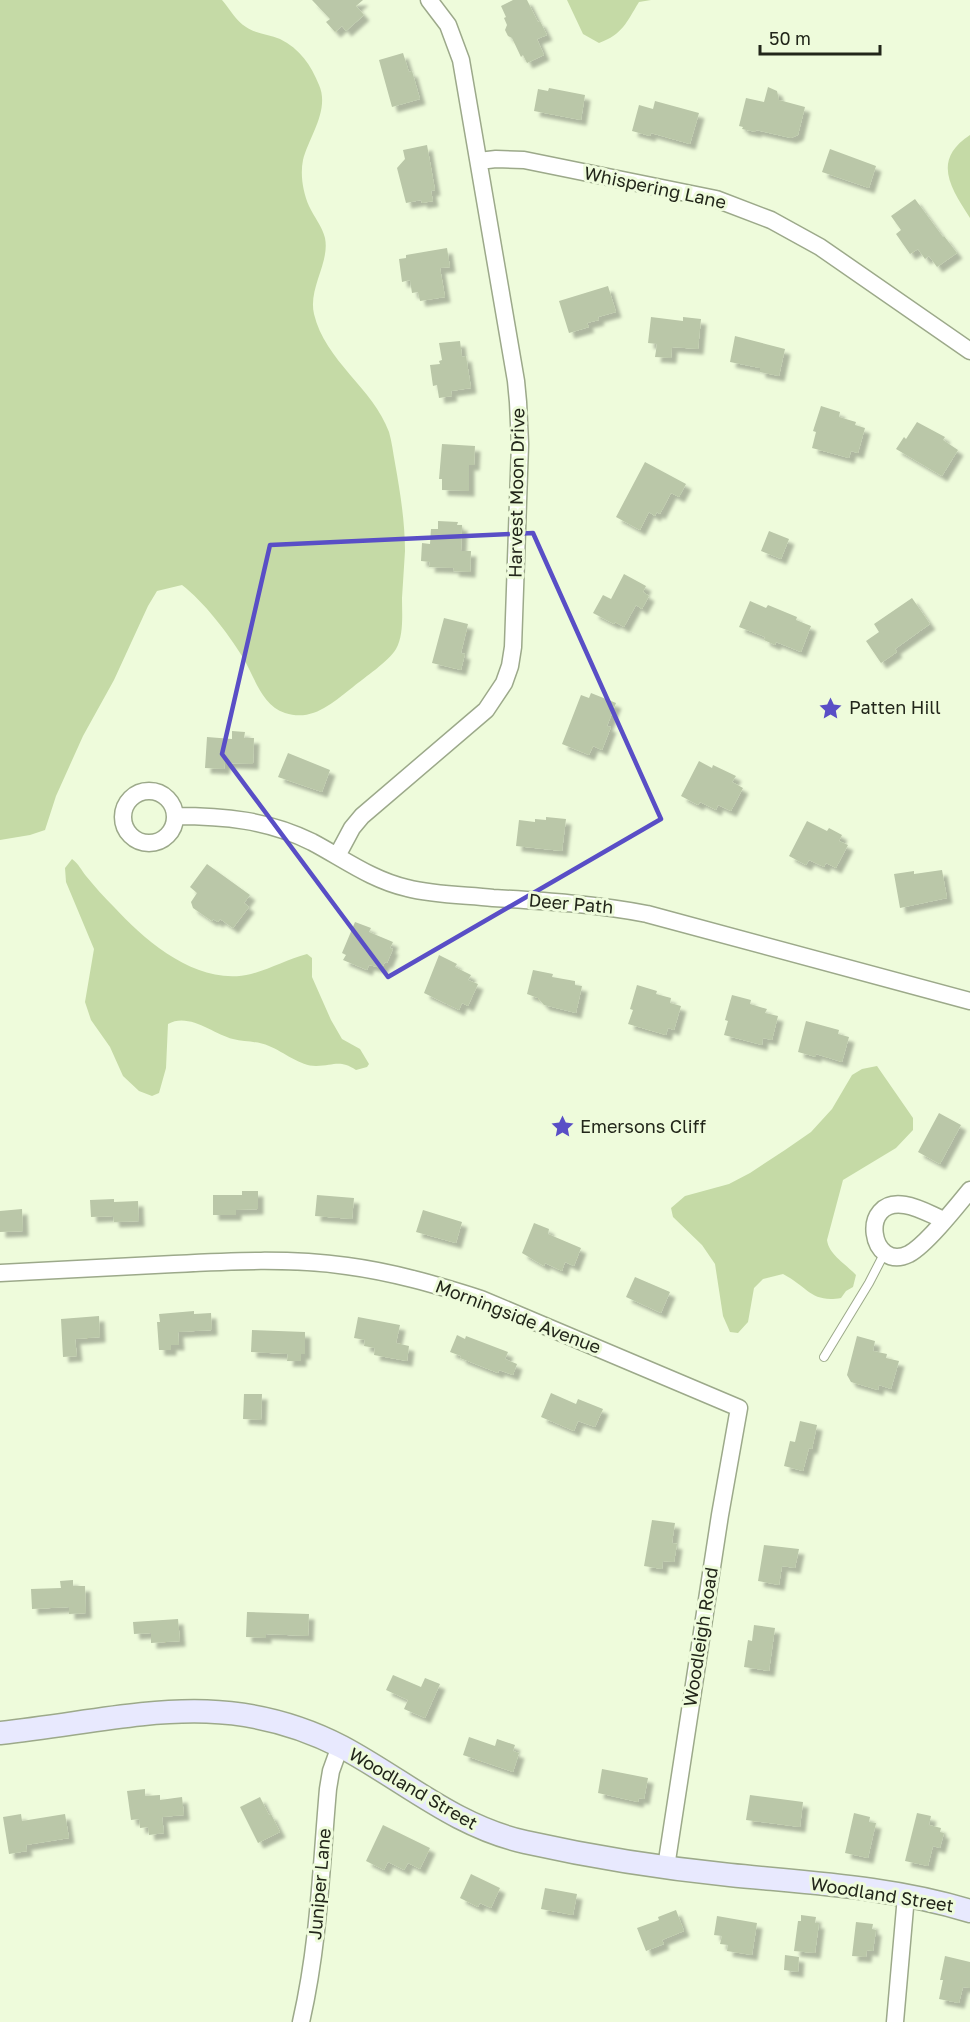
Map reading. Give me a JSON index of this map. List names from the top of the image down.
{
  "streets": {
    "street": [
      "Whispering Lane",
      "Harvest Moon Drive",
      "Deer Path",
      "Morningside Avenue",
      "Woodleigh Road",
      "Woodland Street",
      "Juniper Lane"
    ]
  },
  "crossings": [
    ["Whispering Lane", "Harvest Moon Drive"],
    ["Harvest Moon Drive", "Deer Path"],
    ["Morningside Avenue", "Woodleigh Road"],
    ["Woodleigh Road", "Woodland Street"],
    ["Woodland Street", "Juniper Lane"]
  ],
  "places": {
    "place": ["Patten Hill", "Emersons Cliff"]
  },
  "scale_bar": "50 m"
}
